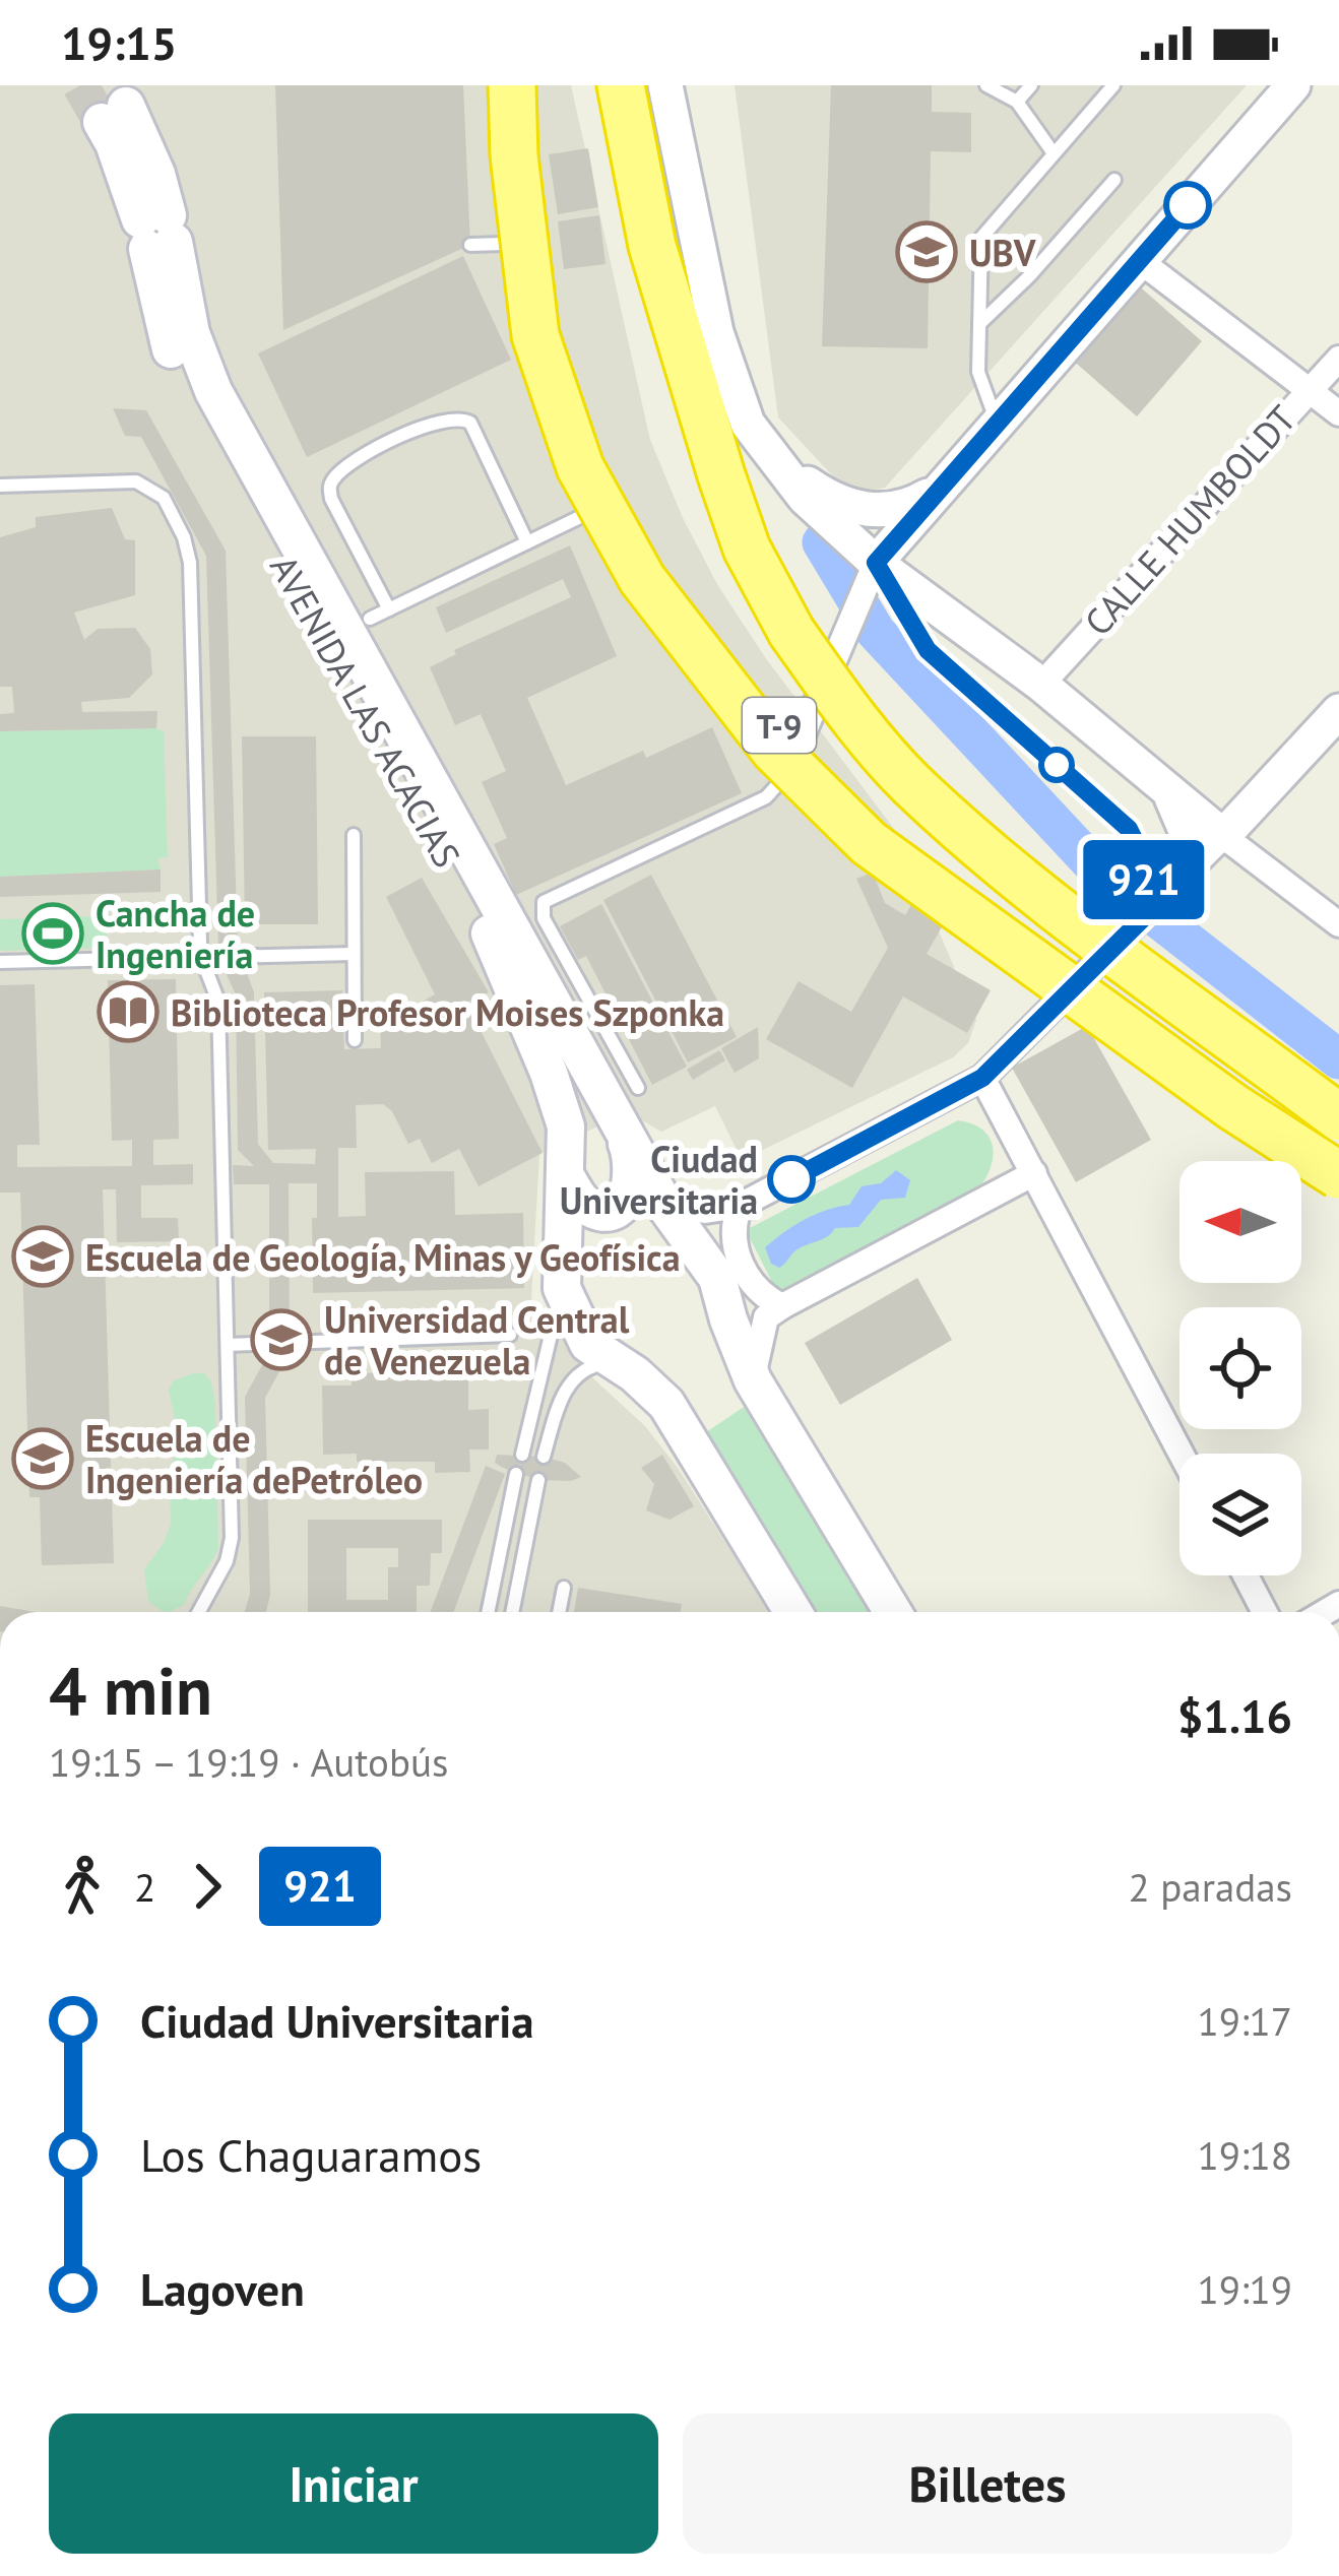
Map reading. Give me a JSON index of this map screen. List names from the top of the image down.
{
  "streets": {
    "highway": ["T-9"],
    "main road": ["AVENIDA LAS ACACIAS"],
    "street": ["CALLE HUMBOLDT"]
  },
  "places": {
    "school or university": [
      "UBV",
      "Escuela de Geología, Minas y Geofísica",
      "Universidad Central de Venezuela",
      "Escuela de Ingeniería dePetróleo"
    ],
    "sports": ["Cancha de Ingeniería"],
    "library": ["Biblioteca Profesor Moises Szponka"],
    "other": ["Ciudad Universitaria"]
  },
  "lines": ["bus line 921"],
  "north": "left",
  "page": {
    "status": "19:15",
    "on_map": "921",
    "heading": ["4 min", "19:15 – 19:19 · Autobús", "$1.16"],
    "legs": ["2", "921", "2 paradas"],
    "list": [
      {
        "name": "Ciudad Universitaria",
        "value": "19:17"
      },
      {
        "name": "Los Chaguaramos",
        "value": "19:18"
      },
      {
        "name": "Lagoven",
        "value": "19:19"
      }
    ],
    "buttons": ["Iniciar", "Billetes"]
  }
}
